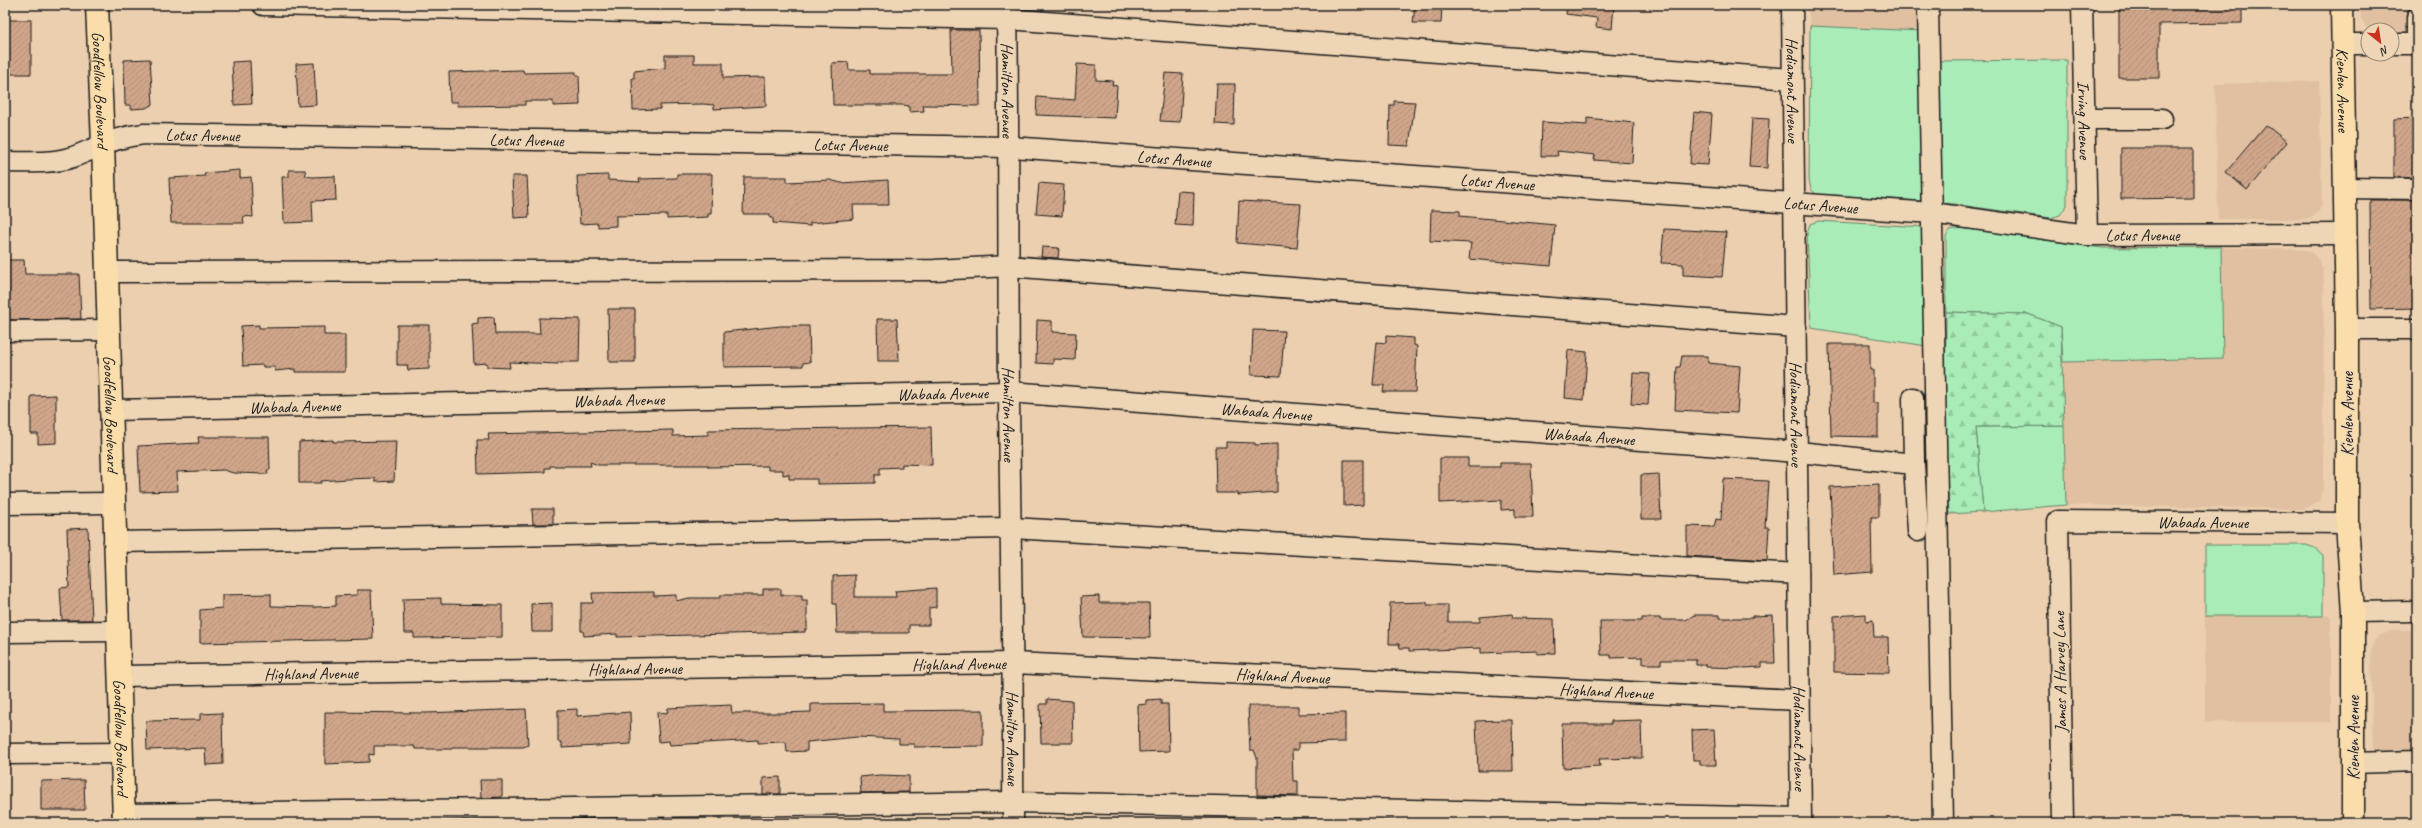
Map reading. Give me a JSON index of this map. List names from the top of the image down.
{
  "streets": {
    "main road": ["Goodfellow Boulevard", "Kienlen Avenue"],
    "street": [
      "Hamilton Avenue",
      "Hodiamont Avenue",
      "Irving Avenue",
      "Lotus Avenue",
      "Wabada Avenue",
      "Highland Avenue",
      "James A Harvey Lane"
    ]
  },
  "crossings": [
    ["Goodfellow Boulevard", "Lotus Avenue"],
    ["Goodfellow Boulevard", "Wabada Avenue"],
    ["Goodfellow Boulevard", "Highland Avenue"],
    ["Hamilton Avenue", "Lotus Avenue"],
    ["Hamilton Avenue", "Wabada Avenue"],
    ["Hamilton Avenue", "Highland Avenue"],
    ["Hodiamont Avenue", "Lotus Avenue"],
    ["Hodiamont Avenue", "Wabada Avenue"],
    ["Hodiamont Avenue", "Highland Avenue"],
    ["Kienlen Avenue", "Lotus Avenue"],
    ["Kienlen Avenue", "Wabada Avenue"],
    ["Irving Avenue", "Lotus Avenue"],
    ["Wabada Avenue", "James A Harvey Lane"]
  ],
  "north": "bottom right"
}
